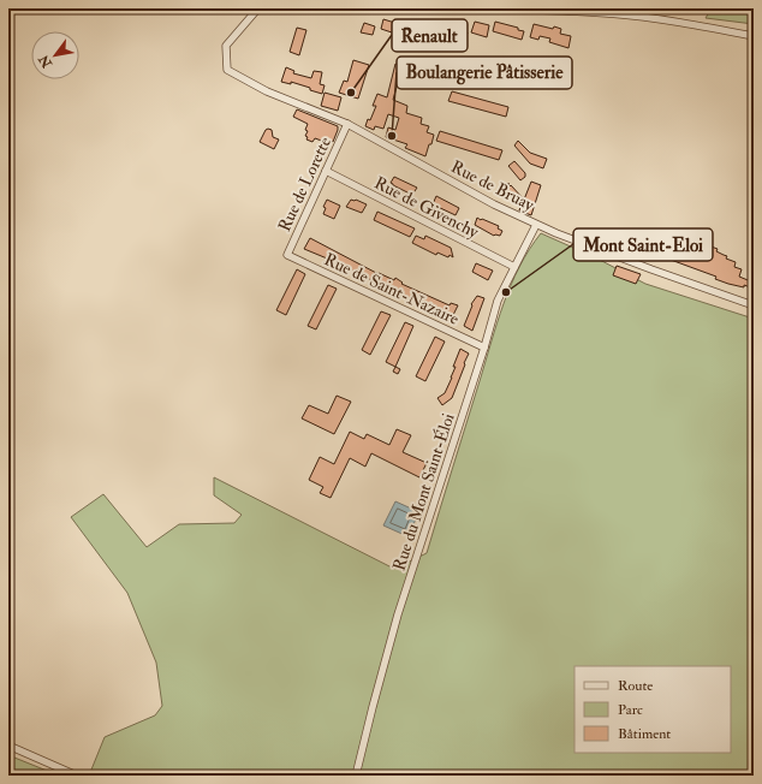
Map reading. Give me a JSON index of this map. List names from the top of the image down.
{
  "streets": {
    "street": [
      "Rue de Lorette",
      "Rue de Bruay",
      "Rue de Givenchy",
      "Rue de Saint-Nazaire",
      "Rue du Mont Saint-Éloi"
    ]
  },
  "crossings": [
    ["Rue de Lorette", "Rue de Bruay"],
    ["Rue de Lorette", "Rue de Givenchy"],
    ["Rue de Lorette", "Rue de Saint-Nazaire"],
    ["Rue de Bruay", "Rue du Mont Saint-Éloi"],
    ["Rue de Givenchy", "Rue du Mont Saint-Éloi"],
    ["Rue de Saint-Nazaire", "Rue du Mont Saint-Éloi"]
  ],
  "places": ["Renault", "Boulangerie Pâtisserie", "Mont Saint-Eloi"],
  "legend": ["Route", "Parc", "Bâtiment"],
  "north": "bottom left"
}
